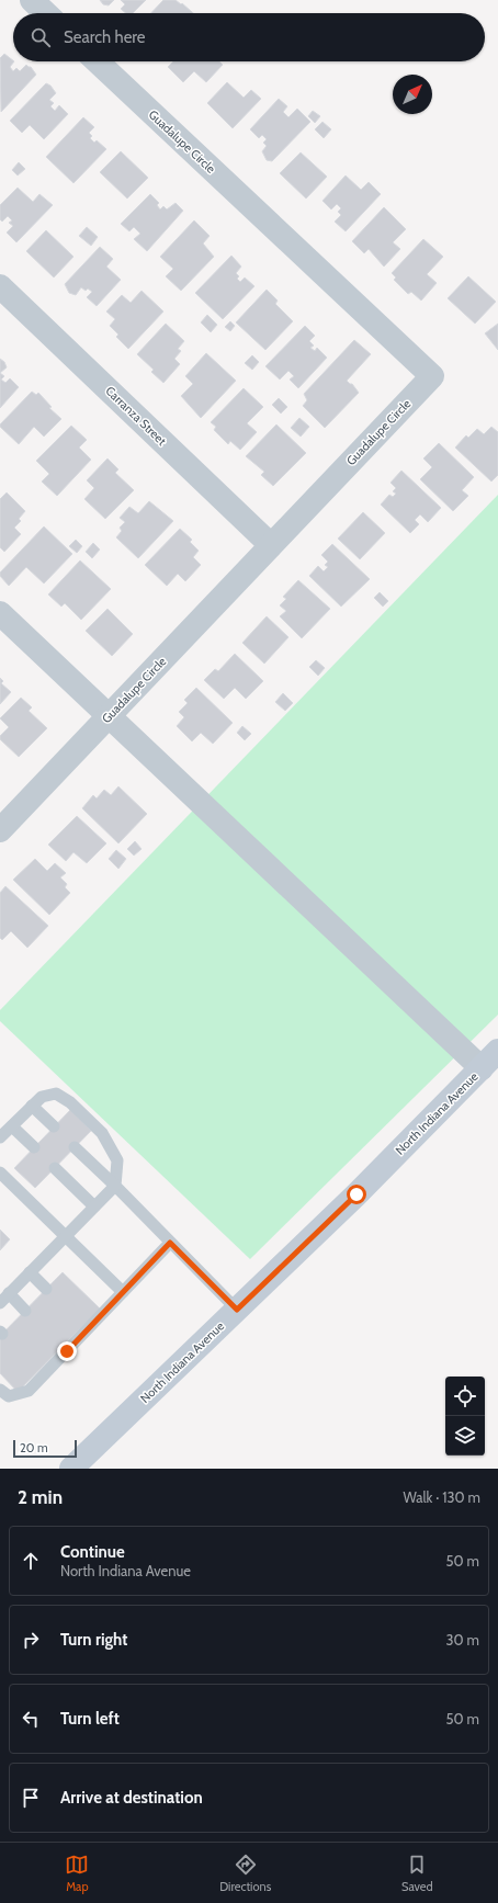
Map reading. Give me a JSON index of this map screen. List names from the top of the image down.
{
  "streets": {
    "main road": ["North Indiana Avenue"],
    "street": ["Guadalupe Circle", "Carranza Street"]
  },
  "crossings": [
    ["Guadalupe Circle", "Carranza Street"]
  ],
  "scale_bar": "20 m",
  "north": "top right",
  "page": {
    "search": "Search here",
    "scale": "20 m",
    "heading": ["2 min", "Walk · 130 m"],
    "list": [
      ["Continue", "North Indiana Avenue", "50 m"],
      ["Turn right", "30 m"],
      ["Turn left", "50 m"],
      "Arrive at destination"
    ],
    "nav": ["Map", "Directions", "Saved"]
  }
}
